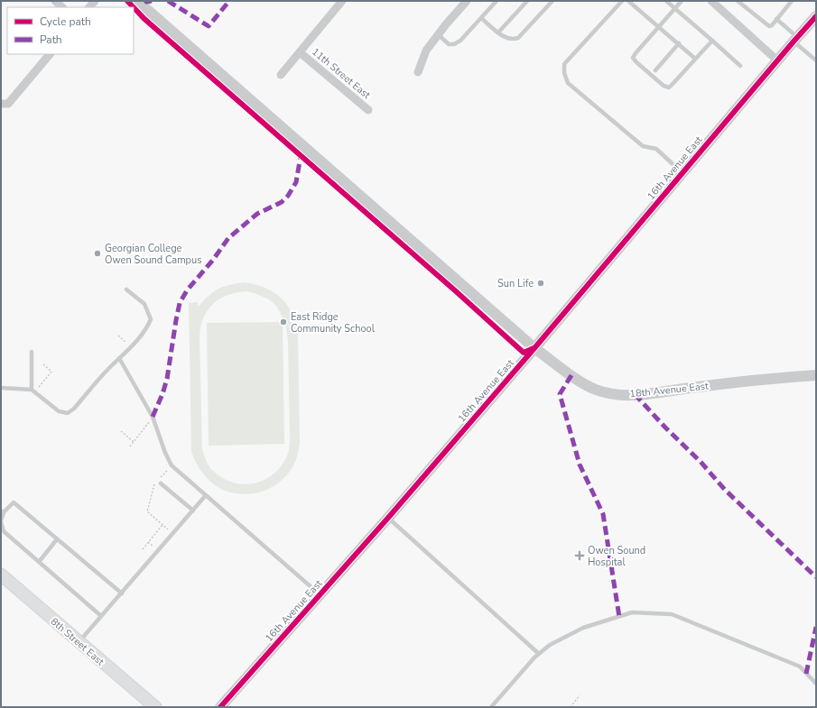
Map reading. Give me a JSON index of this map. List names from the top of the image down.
{
  "streets": {
    "main road": ["8th Street East"],
    "street": ["11th Street East", "16th Avenue East", "18th Avenue East"]
  },
  "crossings": [
    ["16th Avenue East", "18th Avenue East"]
  ],
  "places": {
    "other": ["Georgian College Owen Sound Campus", "Sun Life", "East Ridge Community School"],
    "health": ["Owen Sound Hospital"]
  },
  "legend": ["Cycle path", "Path"]
}
